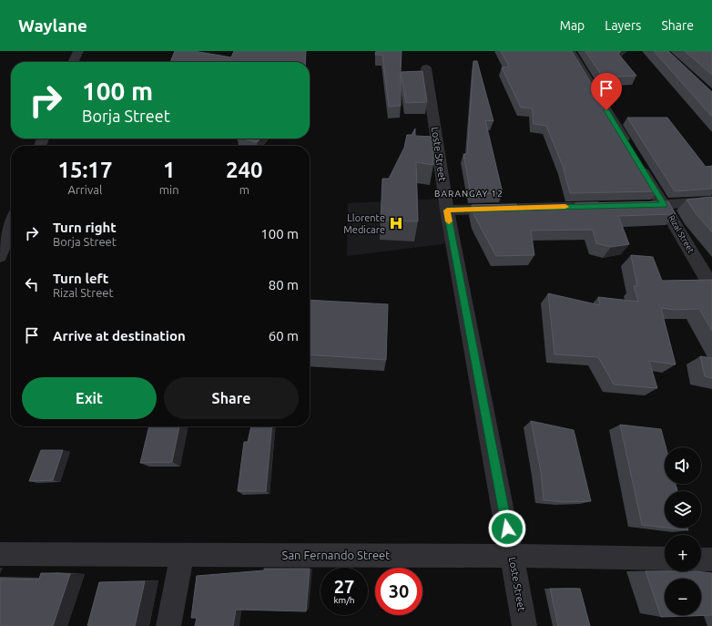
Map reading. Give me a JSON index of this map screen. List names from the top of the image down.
{
  "streets": {
    "street": ["Loste Street", "Rizal Street", "San Fernando Street"]
  },
  "crossings": [
    ["Loste Street", "San Fernando Street"]
  ],
  "districts": ["BARANGAY 12"],
  "places": {
    "hospital": ["Llorente Medicare"]
  },
  "page": {
    "header": "Waylane",
    "nav": ["Map", "Layers", "Share"],
    "turn": ["100 m", "Borja Street"],
    "eta": [
      "15:17",
      "Arrival",
      "1",
      "min",
      "240",
      "m"
    ],
    "list": [
      {
        "name": "Turn right",
        "note": "Borja Street",
        "value": "100 m"
      },
      {
        "name": "Turn left",
        "note": "Rizal Street",
        "value": "80 m"
      },
      {
        "name": "Arrive at destination",
        "value": "60 m"
      }
    ],
    "buttons": ["Exit", "Share"],
    "map_buttons": ["+", "−"],
    "speed": "27 km/h",
    "limit": "30"
  }
}
